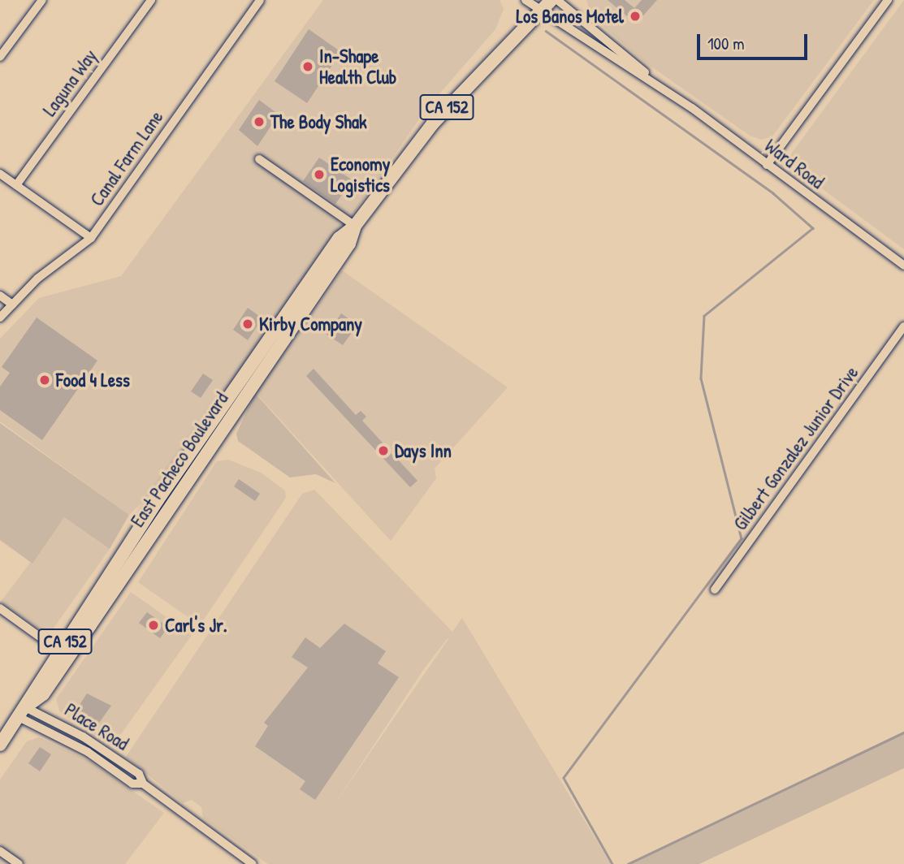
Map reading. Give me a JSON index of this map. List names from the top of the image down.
{
  "streets": {
    "highway": ["CA 152", "East Pacheco Boulevard"],
    "street": [
      "Laguna Way",
      "Canal Farm Lane",
      "Ward Road",
      "Gilbert Gonzalez Junior Drive",
      "Place Road"
    ]
  },
  "crossings": [
    ["Ward Road", "East Pacheco Boulevard"],
    ["East Pacheco Boulevard", "Place Road"]
  ],
  "places": [
    "Los Banos Motel",
    "In-Shape Health Club",
    "The Body Shak",
    "Economy Logistics",
    "Kirby Company",
    "Food 4 Less",
    "Days Inn",
    "Carl's Jr."
  ],
  "scale_bar": "100 m"
}
